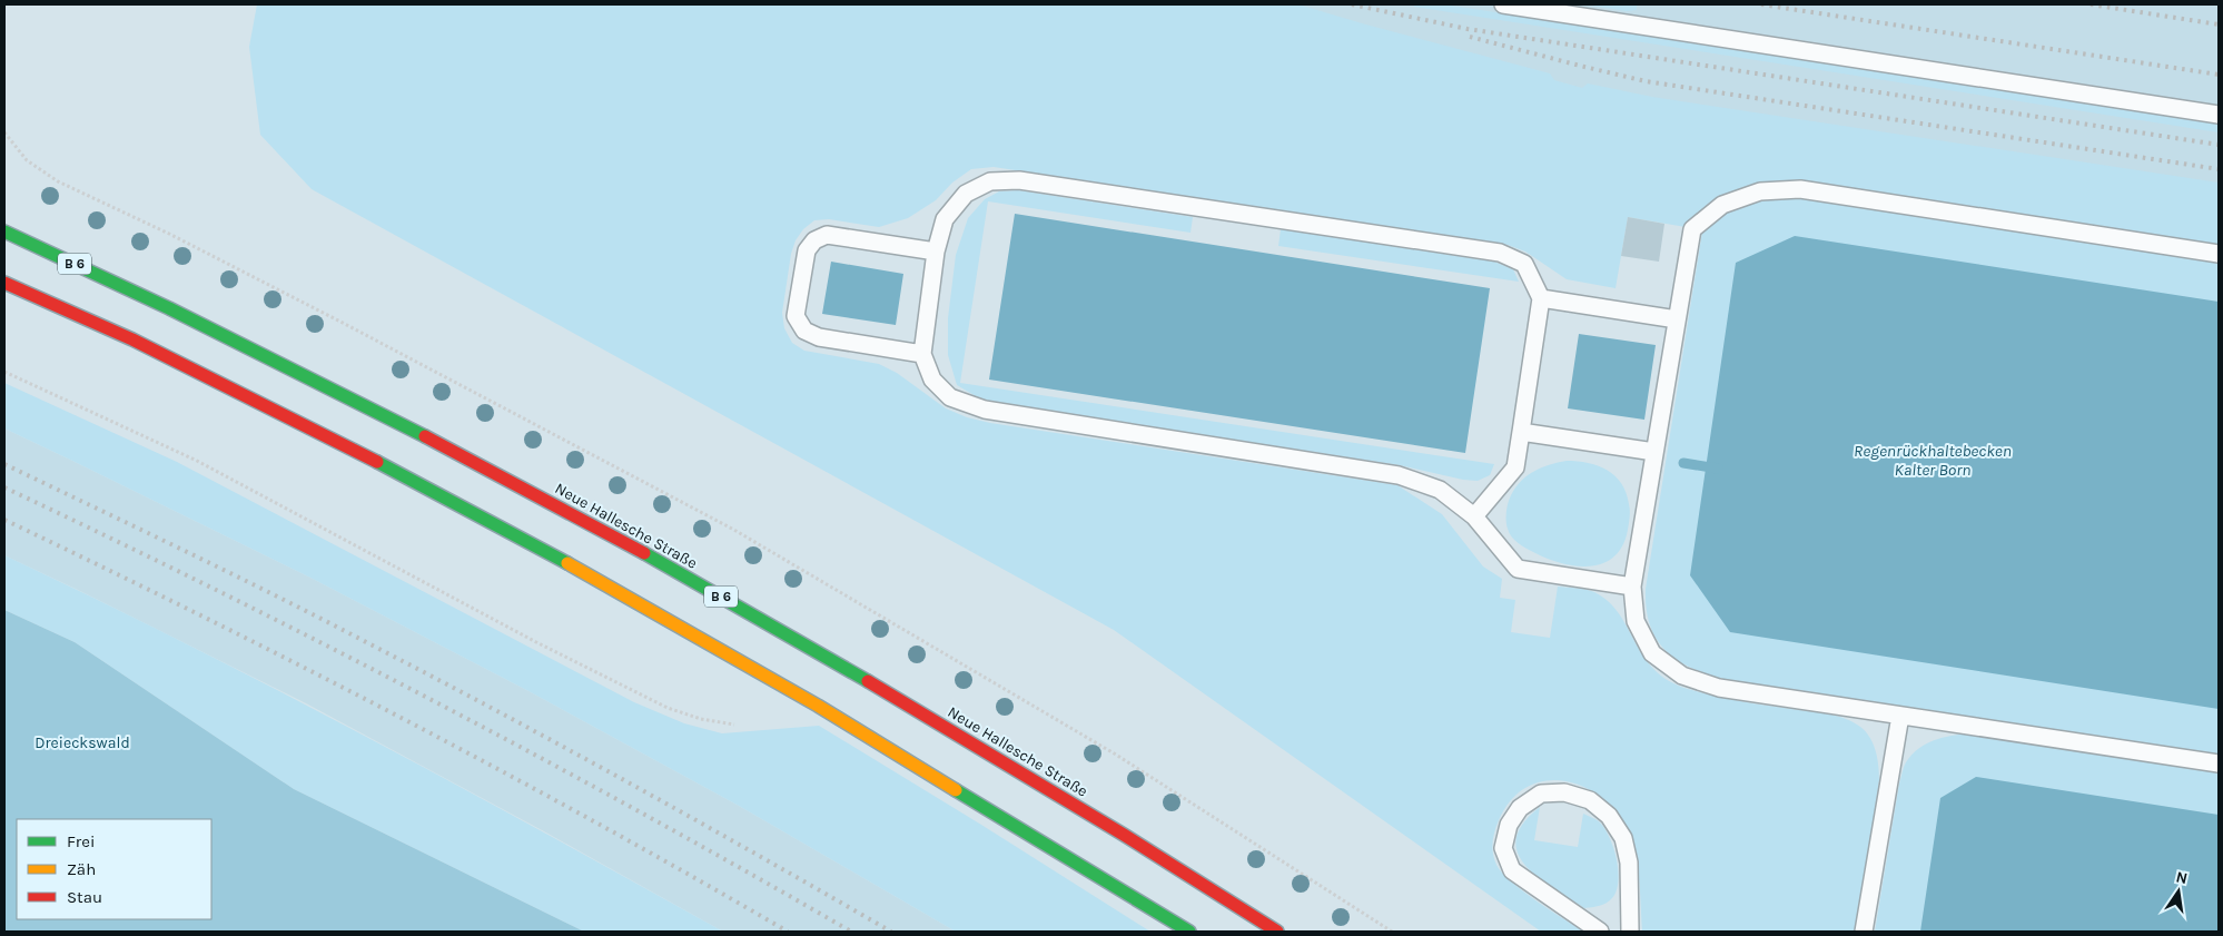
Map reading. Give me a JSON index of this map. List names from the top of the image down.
{
  "streets": {
    "main road": ["B 6", "Neue Hallesche Straße"]
  },
  "water": ["Regenrückhaltebecken Kalter Born"],
  "parks": ["Dreieckswald"],
  "legend": ["Frei", "Zäh", "Stau"],
  "north": "top"
}
